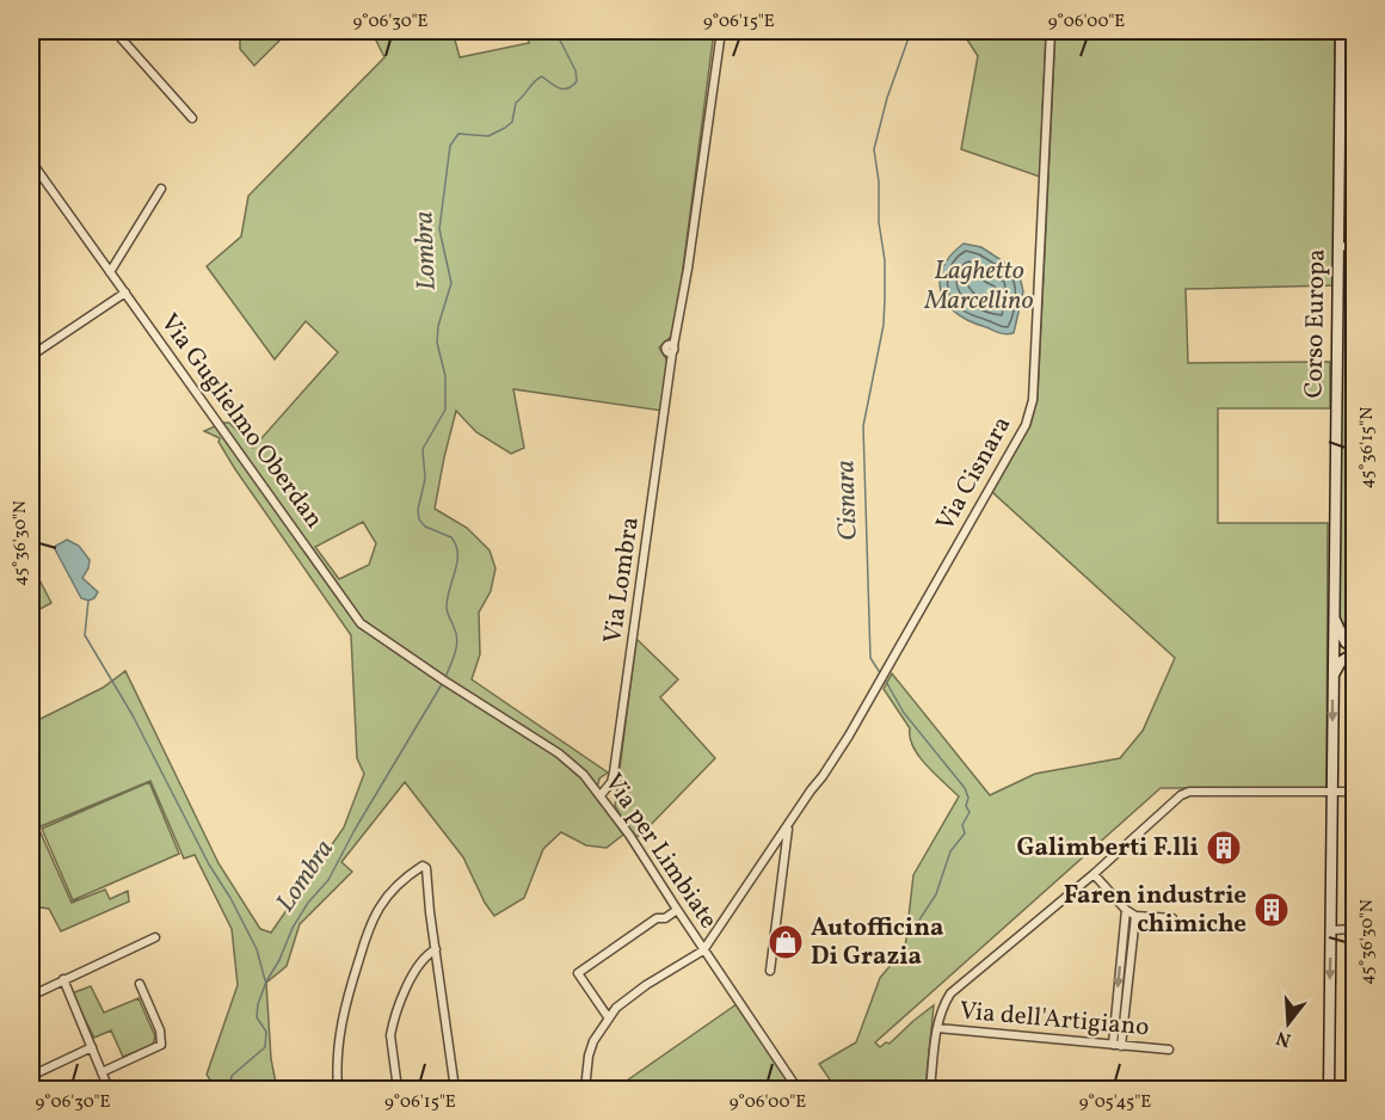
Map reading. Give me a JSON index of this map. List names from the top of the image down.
{
  "streets": {
    "street": [
      "Corso Europa",
      "Via Guglielmo Oberdan",
      "Via Cisnara",
      "Via Lombra",
      "Via per Limbiate",
      "Via dell'Artigiano"
    ]
  },
  "crossings": [
    ["Via Guglielmo Oberdan", "Via per Limbiate"],
    ["Via Cisnara", "Via per Limbiate"],
    ["Via Lombra", "Via per Limbiate"]
  ],
  "water": ["Lombra", "Laghetto Marcellino", "Cisnara"],
  "places": {
    "building": ["Galimberti F.lli", "Faren industrie chimiche"],
    "shop": ["Autofficina Di Grazia"]
  },
  "north": "bottom",
  "coordinates": [
    "9°06'30\"E",
    "9°06'15\"E",
    "9°06'00\"E",
    "45°36'15\"N",
    "45°36'30\"N",
    "9°05'45\"E"
  ]
}
